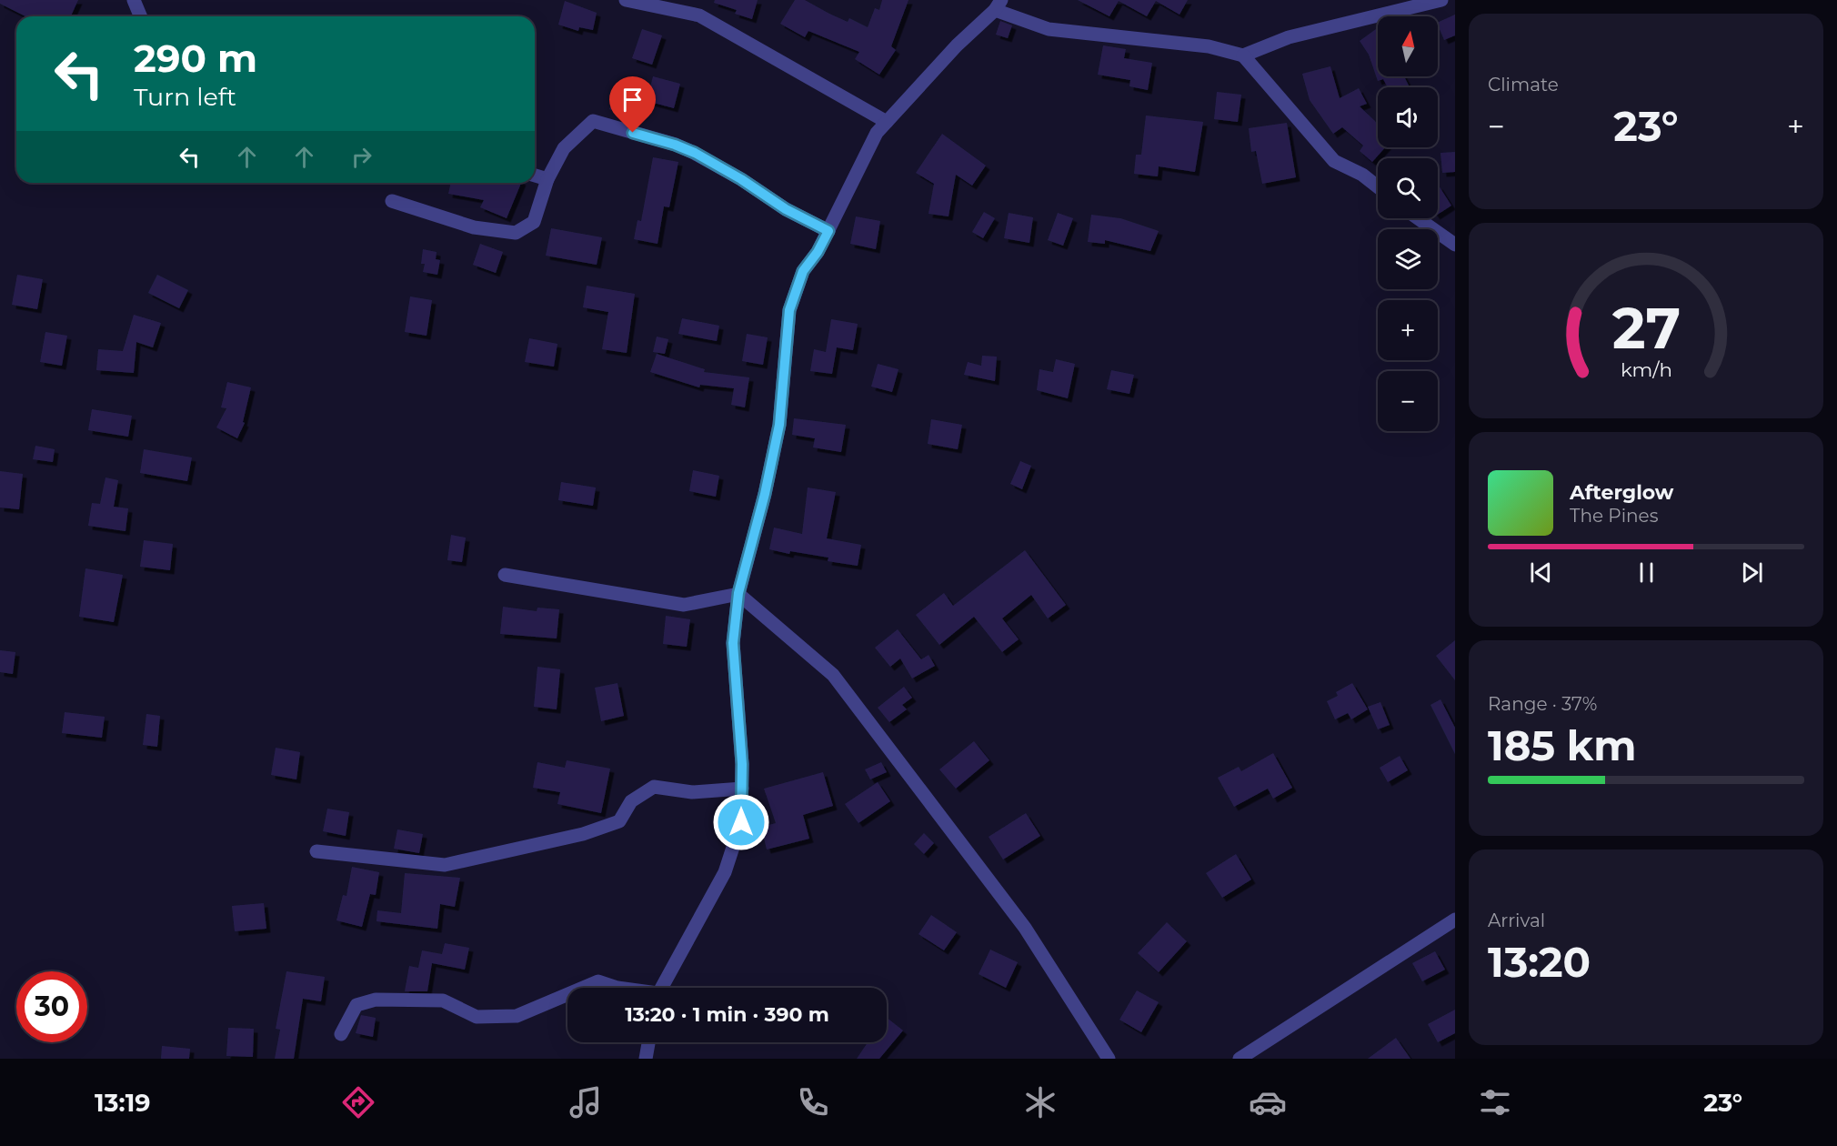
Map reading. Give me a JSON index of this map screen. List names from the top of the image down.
{
  "north": "top",
  "page": {
    "tile": [
      "Climate",
      ["Range · 37%", "185 km"],
      ["Arrival", "13:20"]
    ],
    "map_buttons": ["+", "−"],
    "turn": ["290 m", "Turn left"],
    "heat": ["−", "23°", "+"],
    "song": ["Afterglow", "The Pines"],
    "limit": "30",
    "trip": "13:20 · 1 min · 390 m",
    "tabs": ["13:19", "23°"],
    "gauge": ["27", "km/h"]
  }
}
